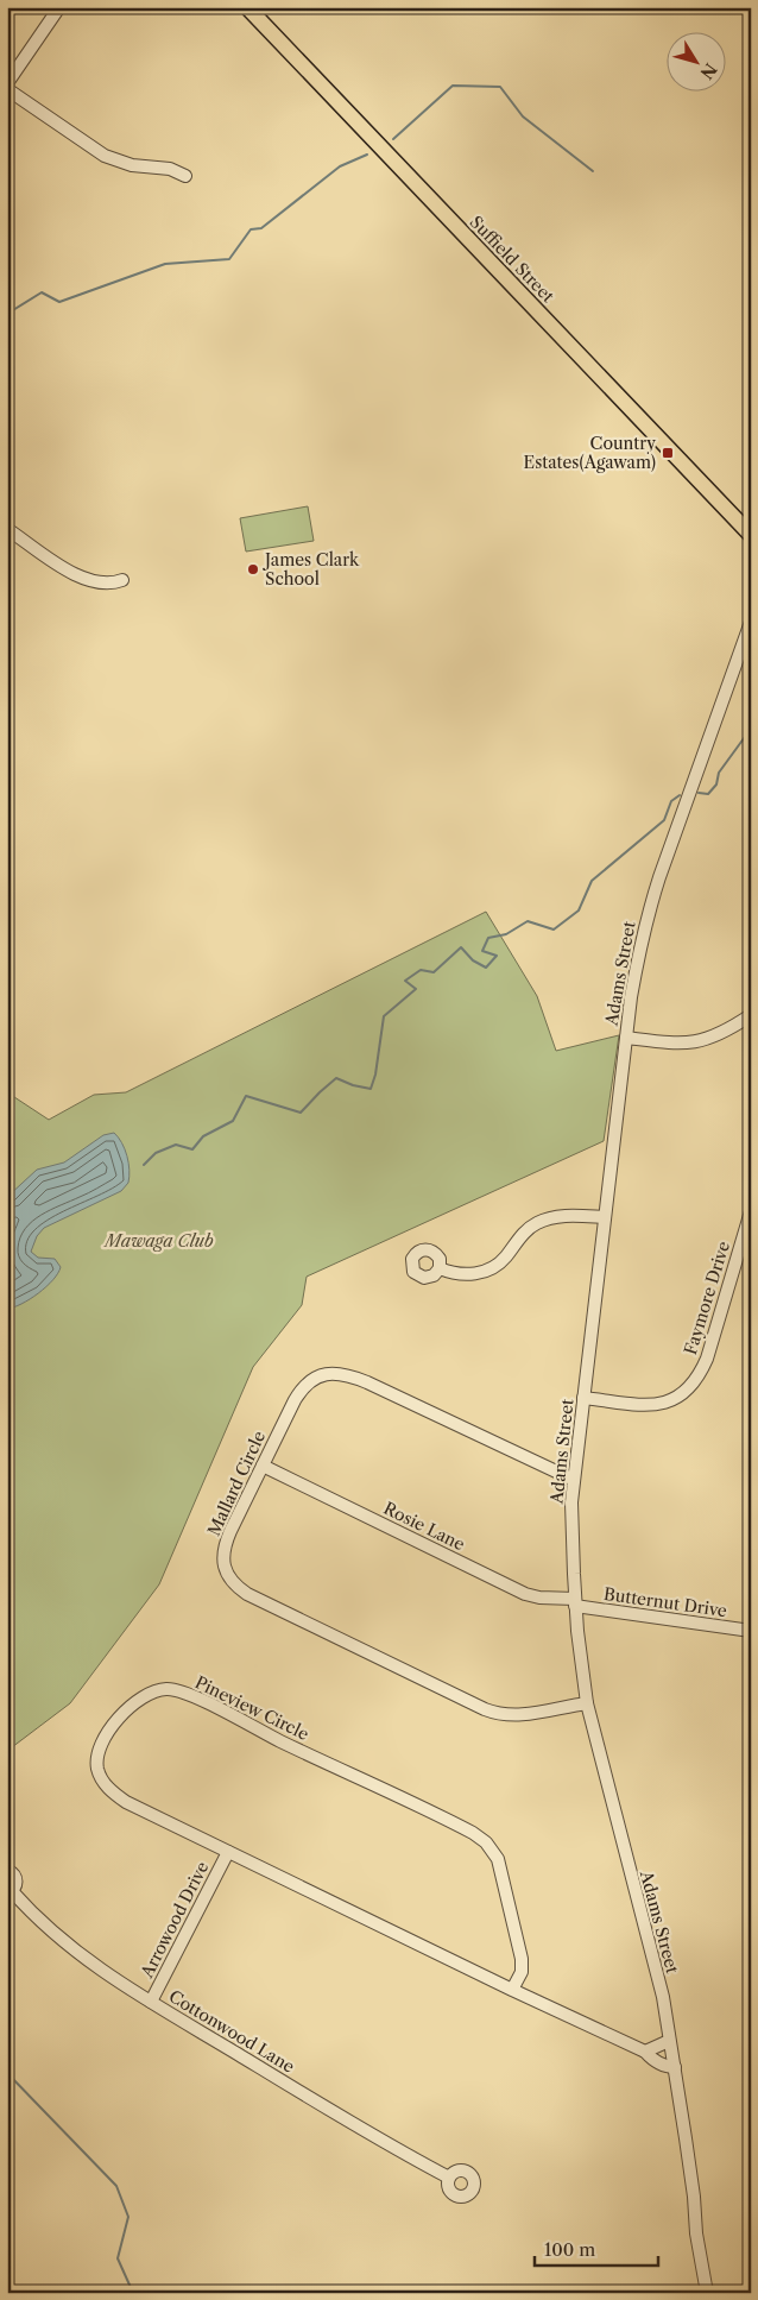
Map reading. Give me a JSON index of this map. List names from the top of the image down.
{
  "streets": {
    "main road": ["Suffield Street"],
    "street": [
      "Adams Street",
      "Faymore Drive",
      "Mallard Circle",
      "Rosie Lane",
      "Butternut Drive",
      "Pineview Circle",
      "Arrowood Drive",
      "Cottonwood Lane"
    ]
  },
  "crossings": [
    ["Adams Street", "Faymore Drive"],
    ["Adams Street", "Mallard Circle"],
    ["Adams Street", "Rosie Lane"],
    ["Adams Street", "Butternut Drive"],
    ["Adams Street", "Pineview Circle"],
    ["Mallard Circle", "Rosie Lane"],
    ["Rosie Lane", "Butternut Drive"],
    ["Pineview Circle", "Arrowood Drive"],
    ["Arrowood Drive", "Cottonwood Lane"]
  ],
  "parks": ["Mawaga Club"],
  "places": {
    "transit": ["Country Estates(Agawam)"],
    "other": ["James Clark School"]
  },
  "scale_bar": "100 m",
  "north": "bottom right"
}
